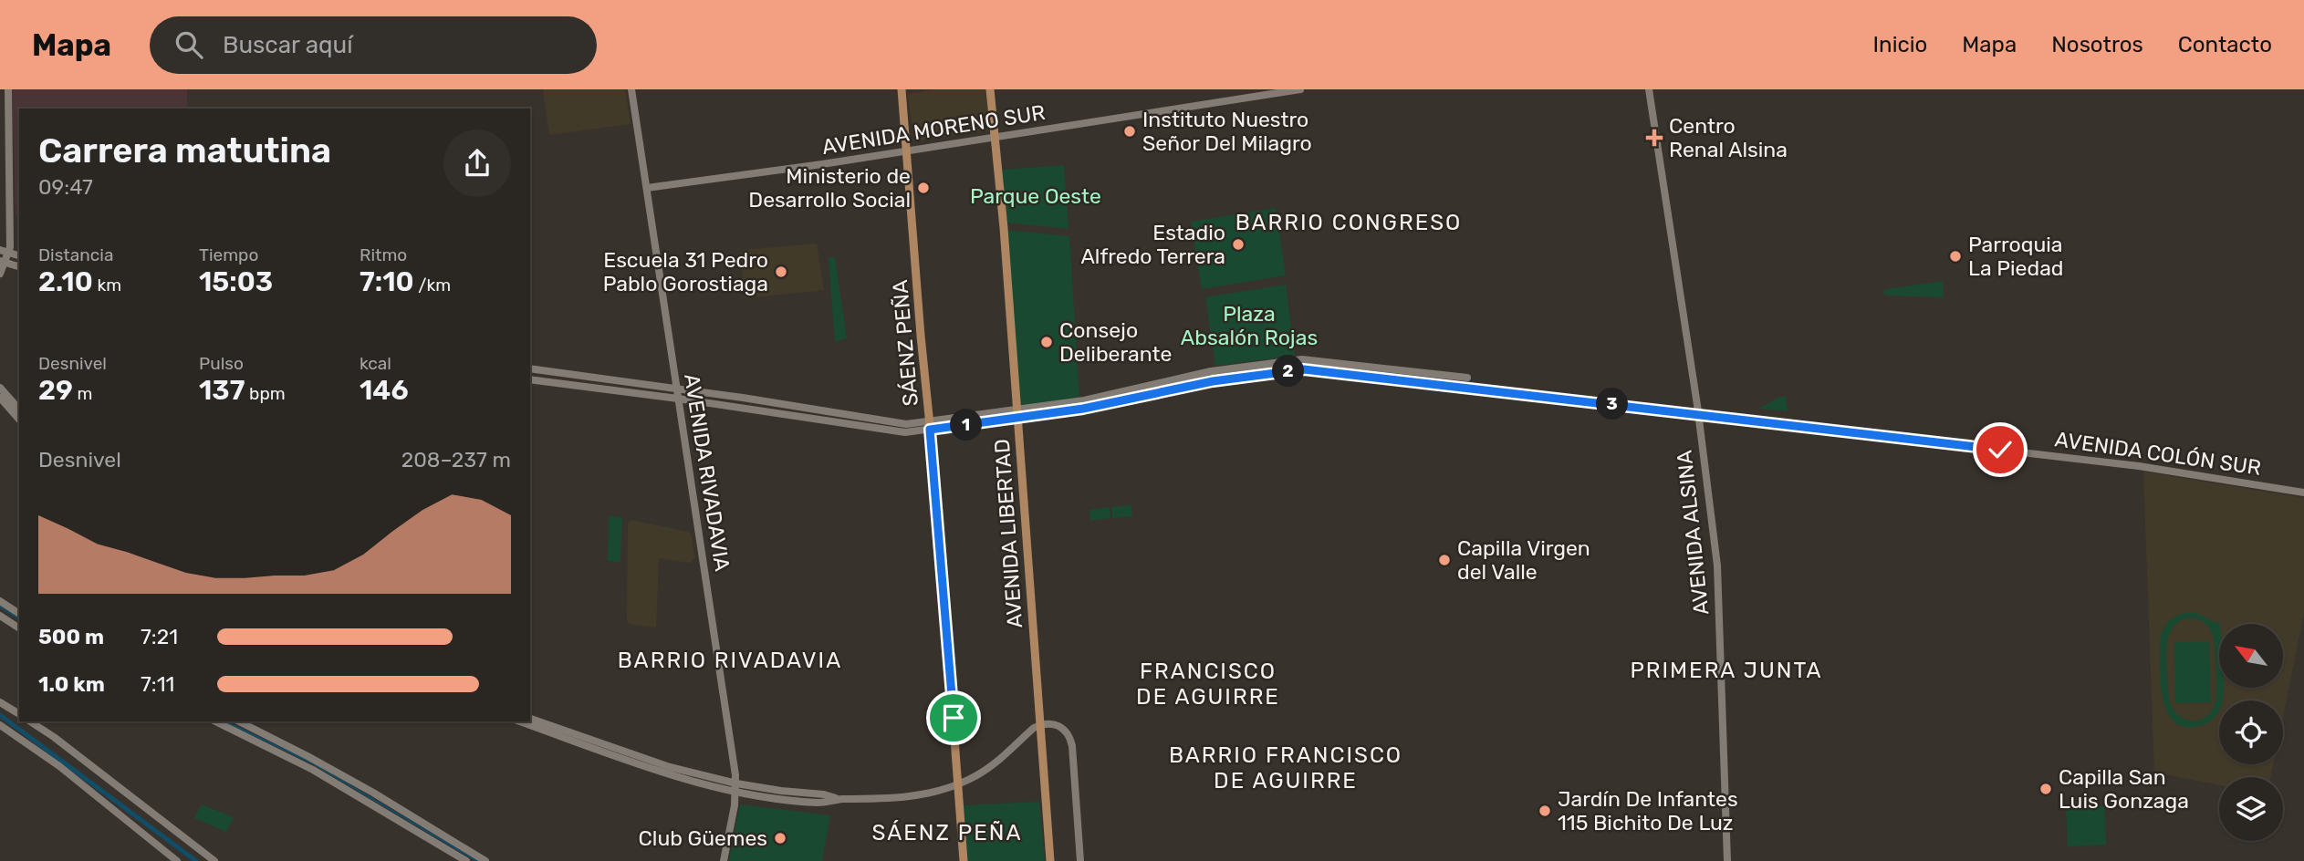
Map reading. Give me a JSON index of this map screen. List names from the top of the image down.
{
  "streets": {
    "main road": [
      "AVENIDA MORENO SUR",
      "SÁENZ PEÑA",
      "AVENIDA COLÓN SUR",
      "AVENIDA RIVADAVIA",
      "AVENIDA ALSINA",
      "AVENIDA LIBERTAD"
    ]
  },
  "crossings": [
    ["AVENIDA MORENO SUR", "SÁENZ PEÑA"],
    ["AVENIDA MORENO SUR", "AVENIDA RIVADAVIA"],
    ["AVENIDA MORENO SUR", "AVENIDA LIBERTAD"],
    ["SÁENZ PEÑA", "AVENIDA COLÓN SUR"],
    ["AVENIDA COLÓN SUR", "AVENIDA RIVADAVIA"],
    ["AVENIDA COLÓN SUR", "AVENIDA ALSINA"],
    ["AVENIDA COLÓN SUR", "AVENIDA LIBERTAD"]
  ],
  "districts": [
    "BARRIO CONGRESO",
    "BARRIO RIVADAVIA",
    "PRIMERA JUNTA",
    "FRANCISCO DE AGUIRRE",
    "BARRIO FRANCISCO DE AGUIRRE",
    "SÁENZ PEÑA"
  ],
  "parks": ["Parque Oeste", "Plaza Absalón Rojas"],
  "places": {
    "other": [
      "Instituto Nuestro Señor Del Milagro",
      "Ministerio de Desarrollo Social",
      "Estadio Alfredo Terrera",
      "Parroquia La Piedad",
      "Escuela 31 Pedro Pablo Gorostiaga",
      "Consejo Deliberante",
      "Capilla Virgen del Valle",
      "Capilla San Luis Gonzaga",
      "Jardín De Infantes 115 Bichito De Luz",
      "Club Güemes"
    ],
    "health": ["Centro Renal Alsina"]
  },
  "north": "top left",
  "page": {
    "header": "Mapa",
    "search": "Buscar aquí",
    "nav": [
      "Inicio",
      "Mapa",
      "Nosotros",
      "Contacto"
    ],
    "heading": ["Carrera matutina", "09:47"],
    "stats": [
      ["Distancia", "2.10 km"],
      ["Tiempo", "15:03"],
      ["Ritmo", "7:10 /km"],
      ["Desnivel", "29 m"],
      ["Pulso", "137 bpm"],
      ["kcal", "146"]
    ],
    "pins": ["2", "3", "1"],
    "chart": ["Desnivel", "208–237 m"],
    "list": [
      {
        "name": "500 m",
        "note": "7:21"
      },
      {
        "name": "1.0 km",
        "note": "7:11"
      }
    ]
  }
}
